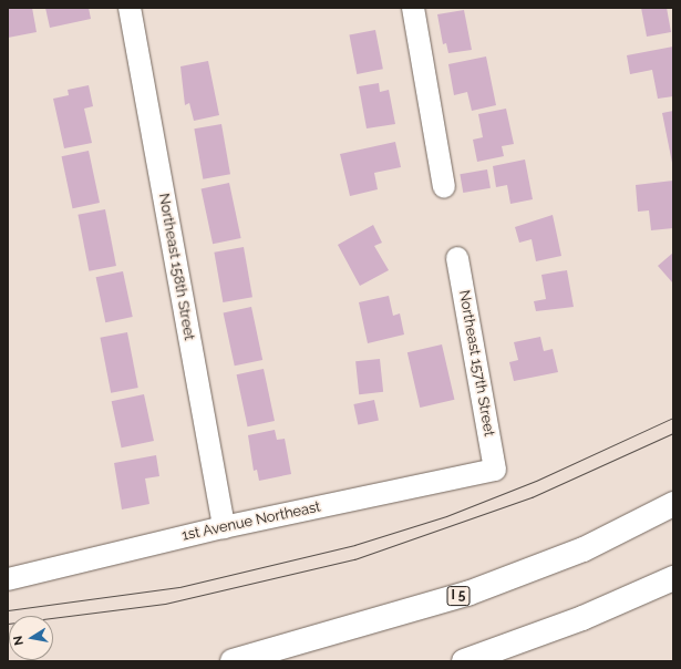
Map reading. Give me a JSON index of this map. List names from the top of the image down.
{
  "streets": {
    "highway": ["I 5"],
    "street": ["Northeast 158th Street", "Northeast 157th Street", "1st Avenue Northeast"]
  },
  "crossings": [
    ["Northeast 158th Street", "1st Avenue Northeast"],
    ["Northeast 157th Street", "1st Avenue Northeast"]
  ],
  "north": "left"
}
